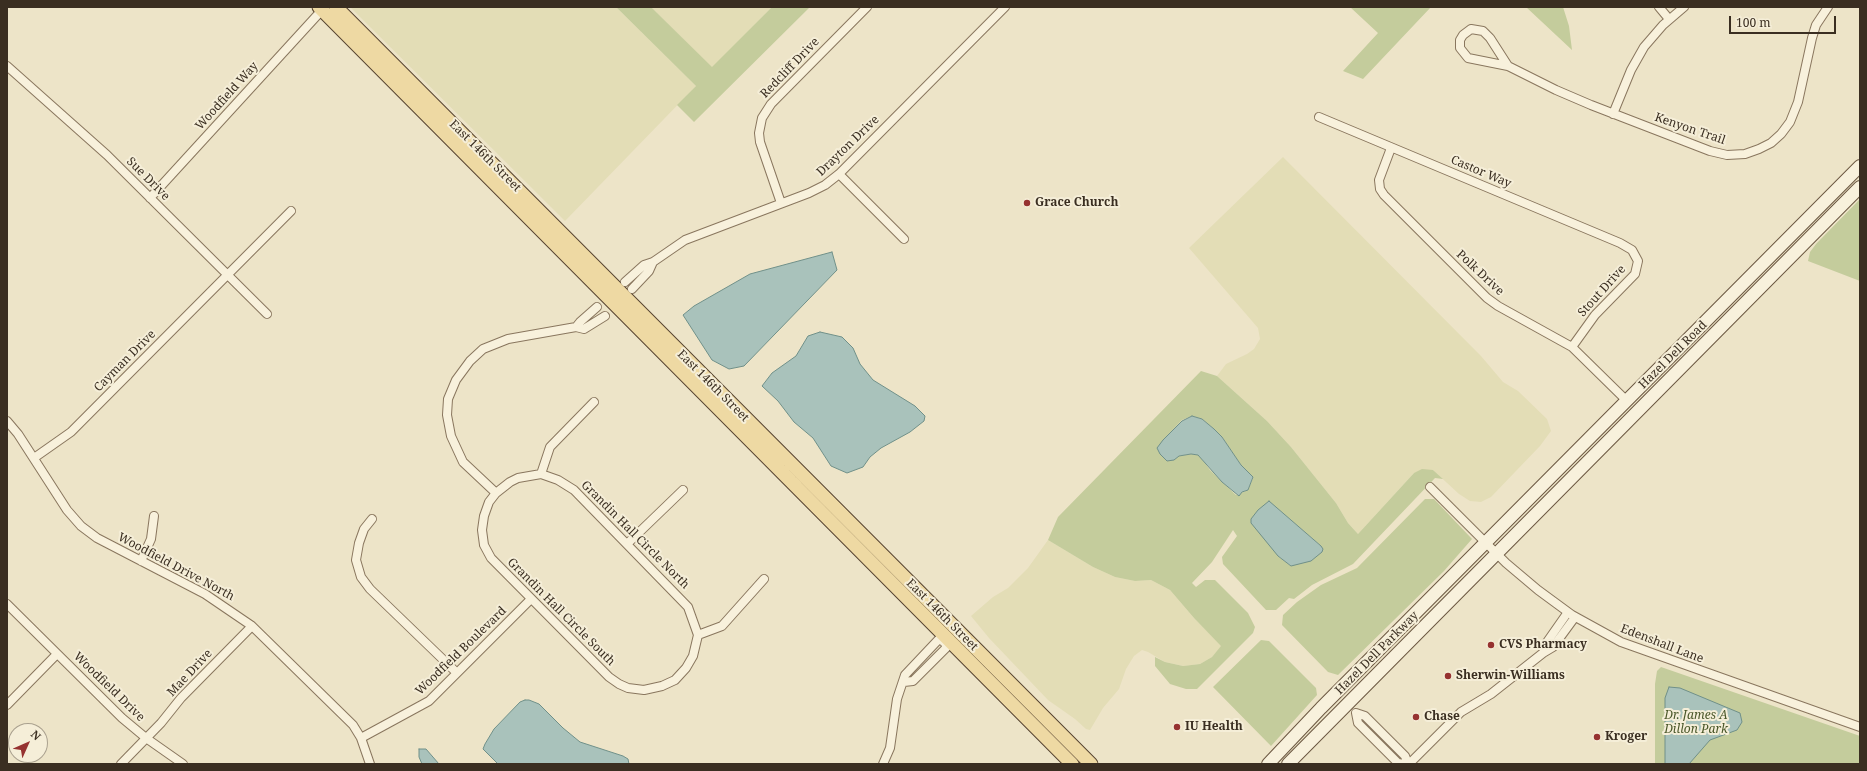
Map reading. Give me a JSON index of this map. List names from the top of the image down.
{
  "streets": {
    "main road": ["East 146th Street", "Hazel Dell Road", "Hazel Dell Parkway"],
    "street": [
      "Redcliff Drive",
      "Woodfield Way",
      "Kenyon Trail",
      "Drayton Drive",
      "Castor Way",
      "Sue Drive",
      "Polk Drive",
      "Stout Drive",
      "Cayman Drive",
      "Grandin Hall Circle North",
      "Woodfield Drive North",
      "Grandin Hall Circle South",
      "Edenshall Lane",
      "Woodfield Boulevard",
      "Mae Drive",
      "Woodfield Drive"
    ]
  },
  "crossings": [
    ["Redcliff Drive", "Drayton Drive"],
    ["Woodfield Way", "East 146th Street"],
    ["Woodfield Way", "Sue Drive"],
    ["Castor Way", "Polk Drive"],
    ["Castor Way", "Stout Drive"],
    ["Sue Drive", "Cayman Drive"],
    ["Polk Drive", "Stout Drive"],
    ["Polk Drive", "Hazel Dell Road"],
    ["Hazel Dell Road", "Edenshall Lane"],
    ["Hazel Dell Road", "Hazel Dell Parkway"],
    ["Cayman Drive", "Woodfield Drive North"],
    ["Grandin Hall Circle North", "Grandin Hall Circle South"],
    ["Woodfield Drive North", "Woodfield Boulevard"],
    ["Woodfield Drive North", "Mae Drive"],
    ["Grandin Hall Circle South", "Woodfield Boulevard"],
    ["Edenshall Lane", "Hazel Dell Parkway"],
    ["Mae Drive", "Woodfield Drive"]
  ],
  "parks": ["Dr. James A Dillon Park"],
  "places": [
    "Grace Church",
    "CVS Pharmacy",
    "Sherwin-Williams",
    "Chase",
    "IU Health",
    "Kroger"
  ],
  "scale_bar": "100 m",
  "north": "top right"
}
